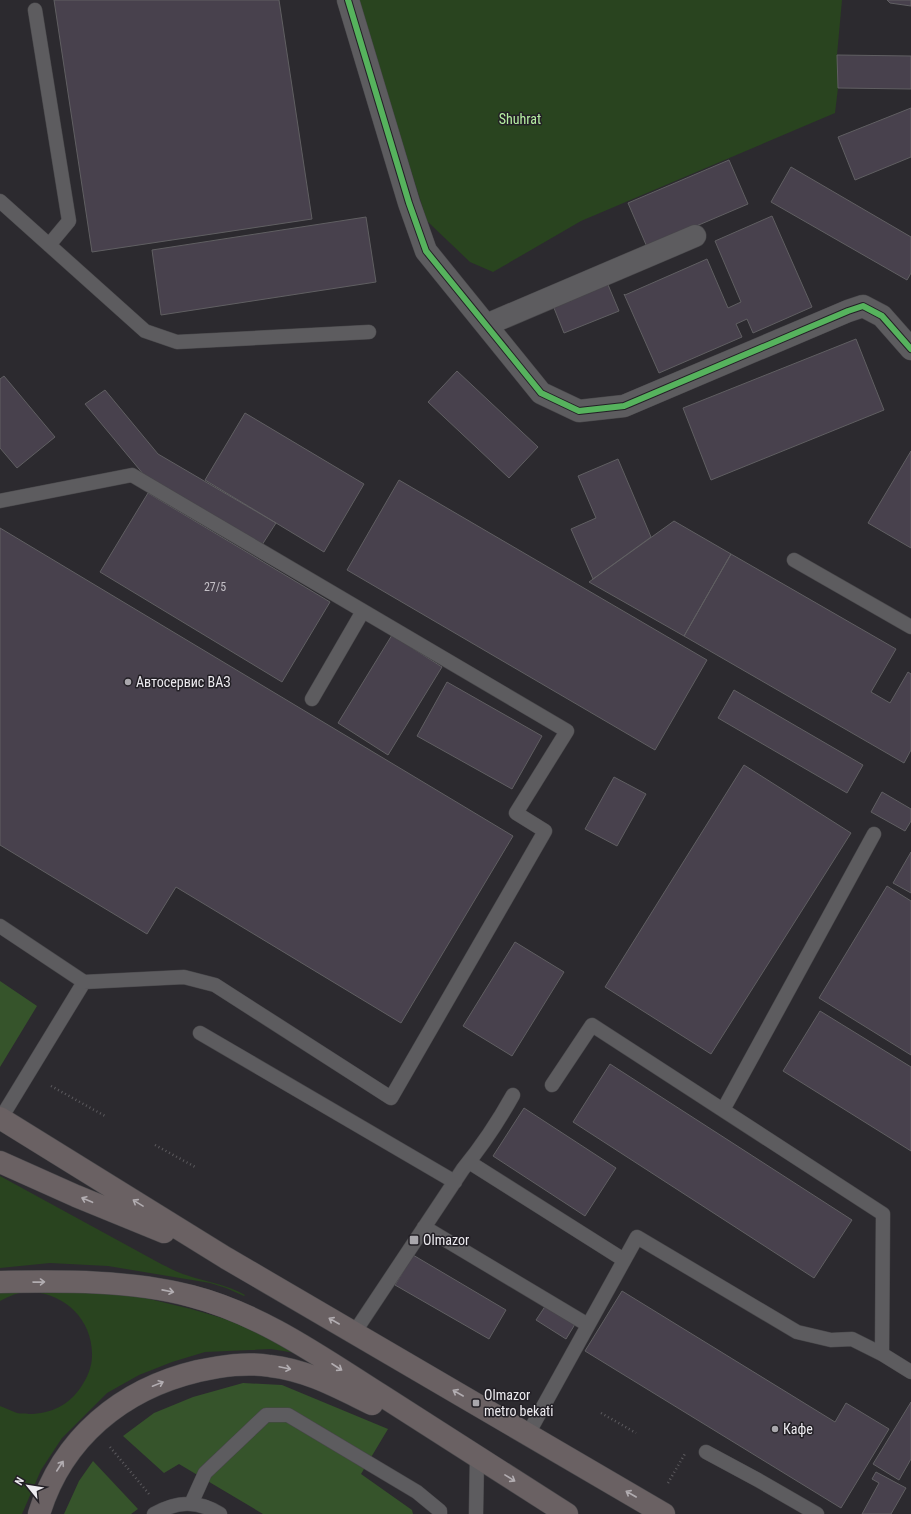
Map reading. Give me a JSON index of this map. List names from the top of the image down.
{
  "parks": ["Shuhrat"],
  "places": {
    "other": ["Автосервис ВАЗ", "Кафе"],
    "transit": ["Olmazor", "Olmazor metro bekati"]
  },
  "house_numbers": ["27/5"],
  "north": "top left"
}
